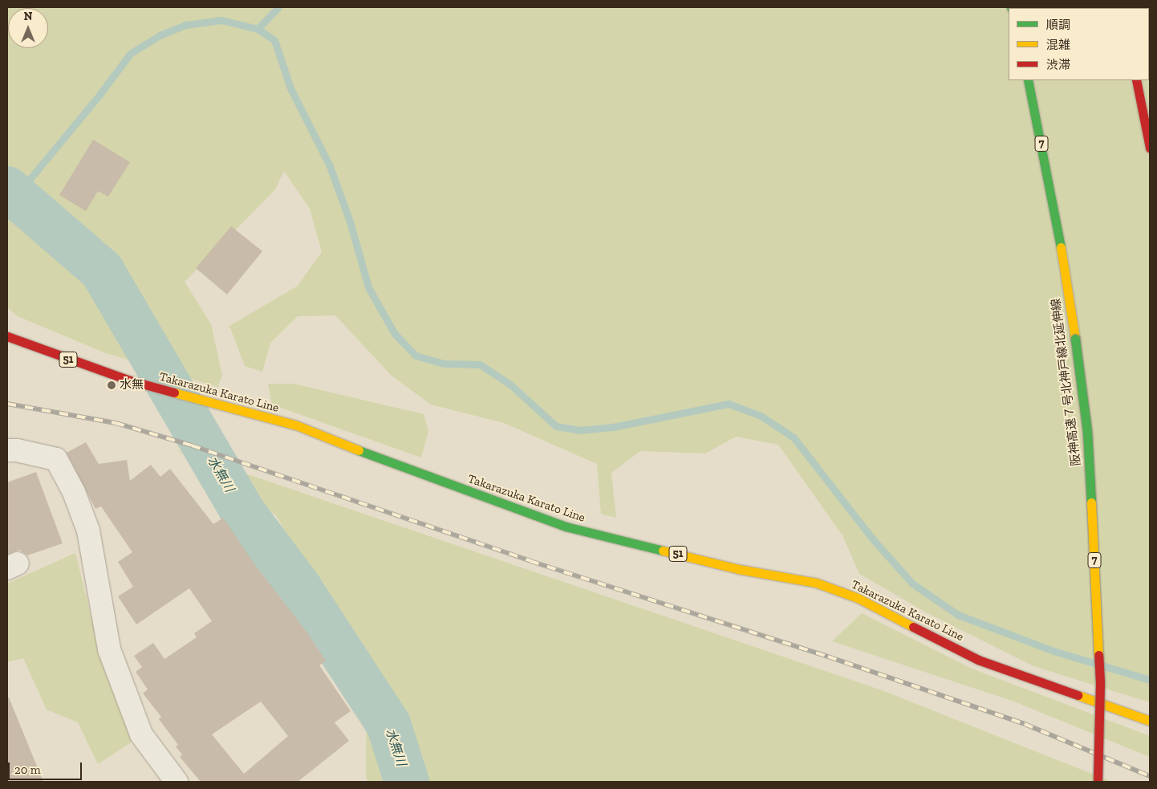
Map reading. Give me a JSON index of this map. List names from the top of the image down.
{
  "streets": {
    "main road": [
      "7",
      "51",
      "阪神高速７号北神戸線北延伸線",
      "Takarazuka Karato Line"
    ]
  },
  "water": ["水無川"],
  "places": ["水無"],
  "legend": ["順調", "混雑", "渋滞"],
  "scale_bar": "20 m",
  "north": "top"
}
